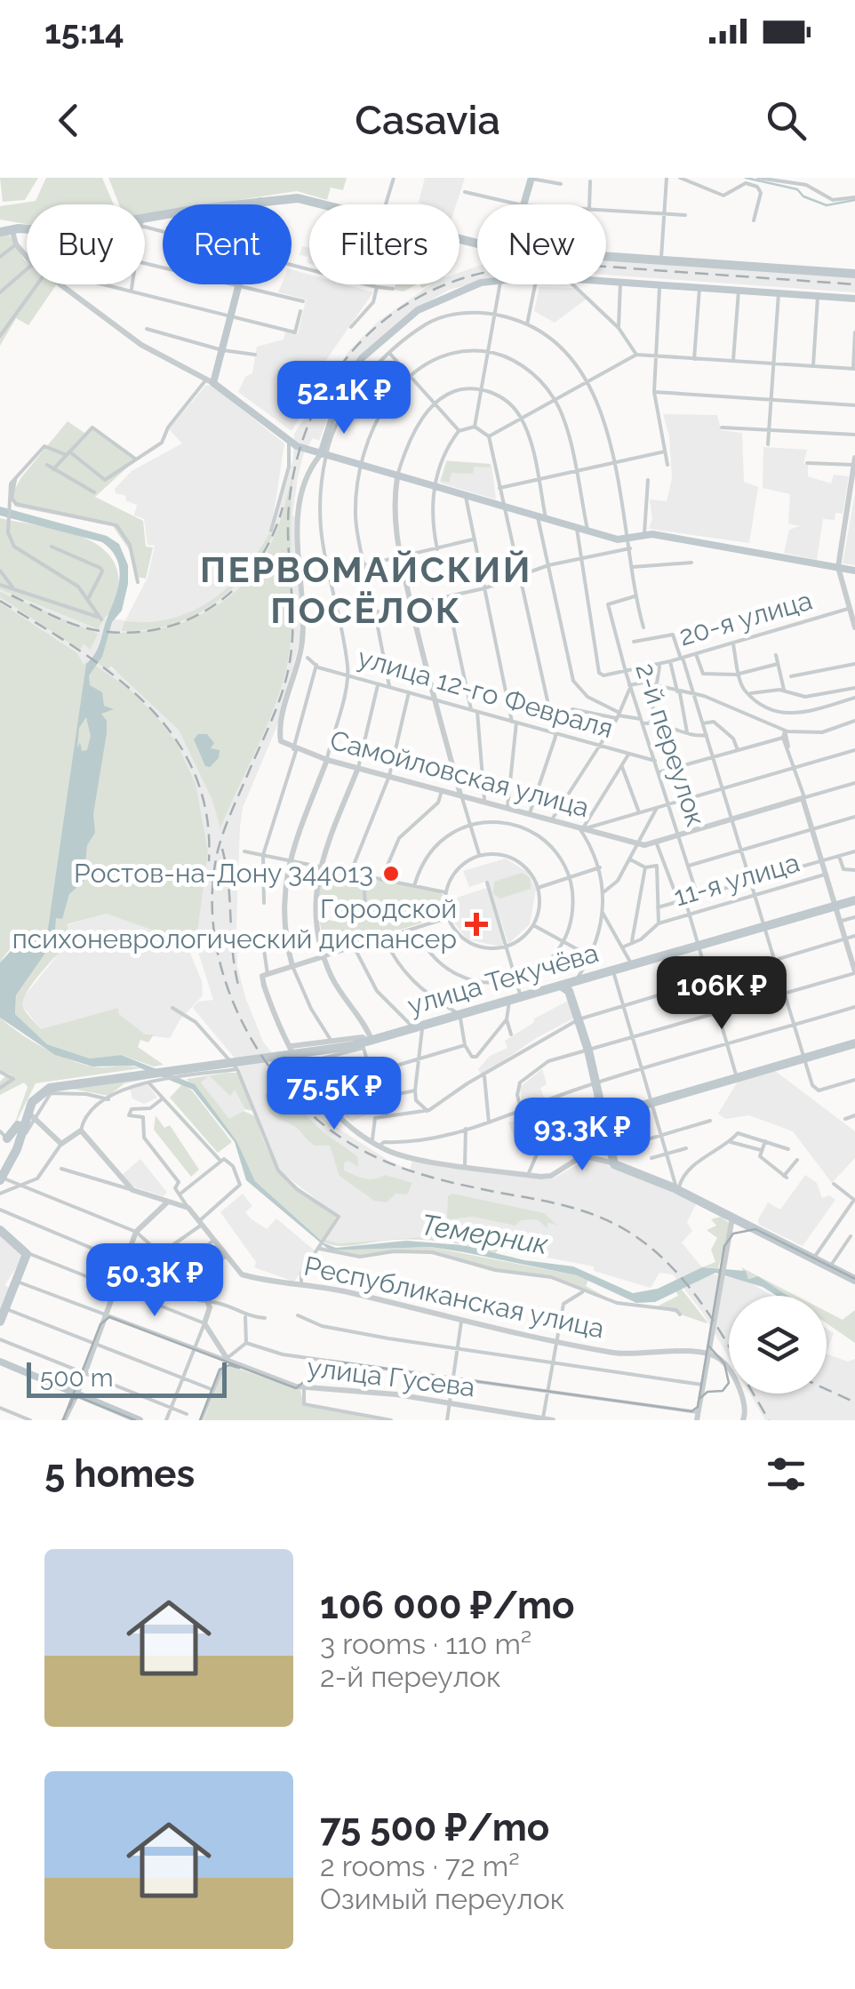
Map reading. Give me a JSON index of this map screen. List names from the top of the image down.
{
  "streets": {
    "main road": ["улица Текучёва"],
    "street": [
      "20-я улица",
      "улица 12-го Февраля",
      "2-й переулок",
      "Самойловская улица",
      "11-я улица",
      "Республиканская улица",
      "улица Гусева"
    ]
  },
  "crossings": [
    ["20-я улица", "2-й переулок"],
    ["улица 12-го Февраля", "2-й переулок"]
  ],
  "districts": ["ПЕРВОМАЙСКИЙ ПОСЁЛОК"],
  "water": ["Темерник"],
  "places": {
    "other": ["Ростов-на-Дону 344013"],
    "health": ["Городской психоневрологический диспансер"]
  },
  "scale_bar": "500 m",
  "page": {
    "status": "15:14",
    "header": "Casavia",
    "chip": [
      "Buy",
      "Rent",
      "Filters",
      "New"
    ],
    "price": [
      "52.1K ₽",
      "106K ₽",
      "75.5K ₽",
      "93.3K ₽",
      "50.3K ₽"
    ],
    "scale": "500 m",
    "heading": "5 homes",
    "list": [
      {
        "name": "106 000 ₽/mo",
        "note": "3 rooms · 110 m² · 2-й переулок"
      },
      {
        "name": "75 500 ₽/mo",
        "note": "2 rooms · 72 m² · Озимый переулок"
      }
    ]
  }
}
